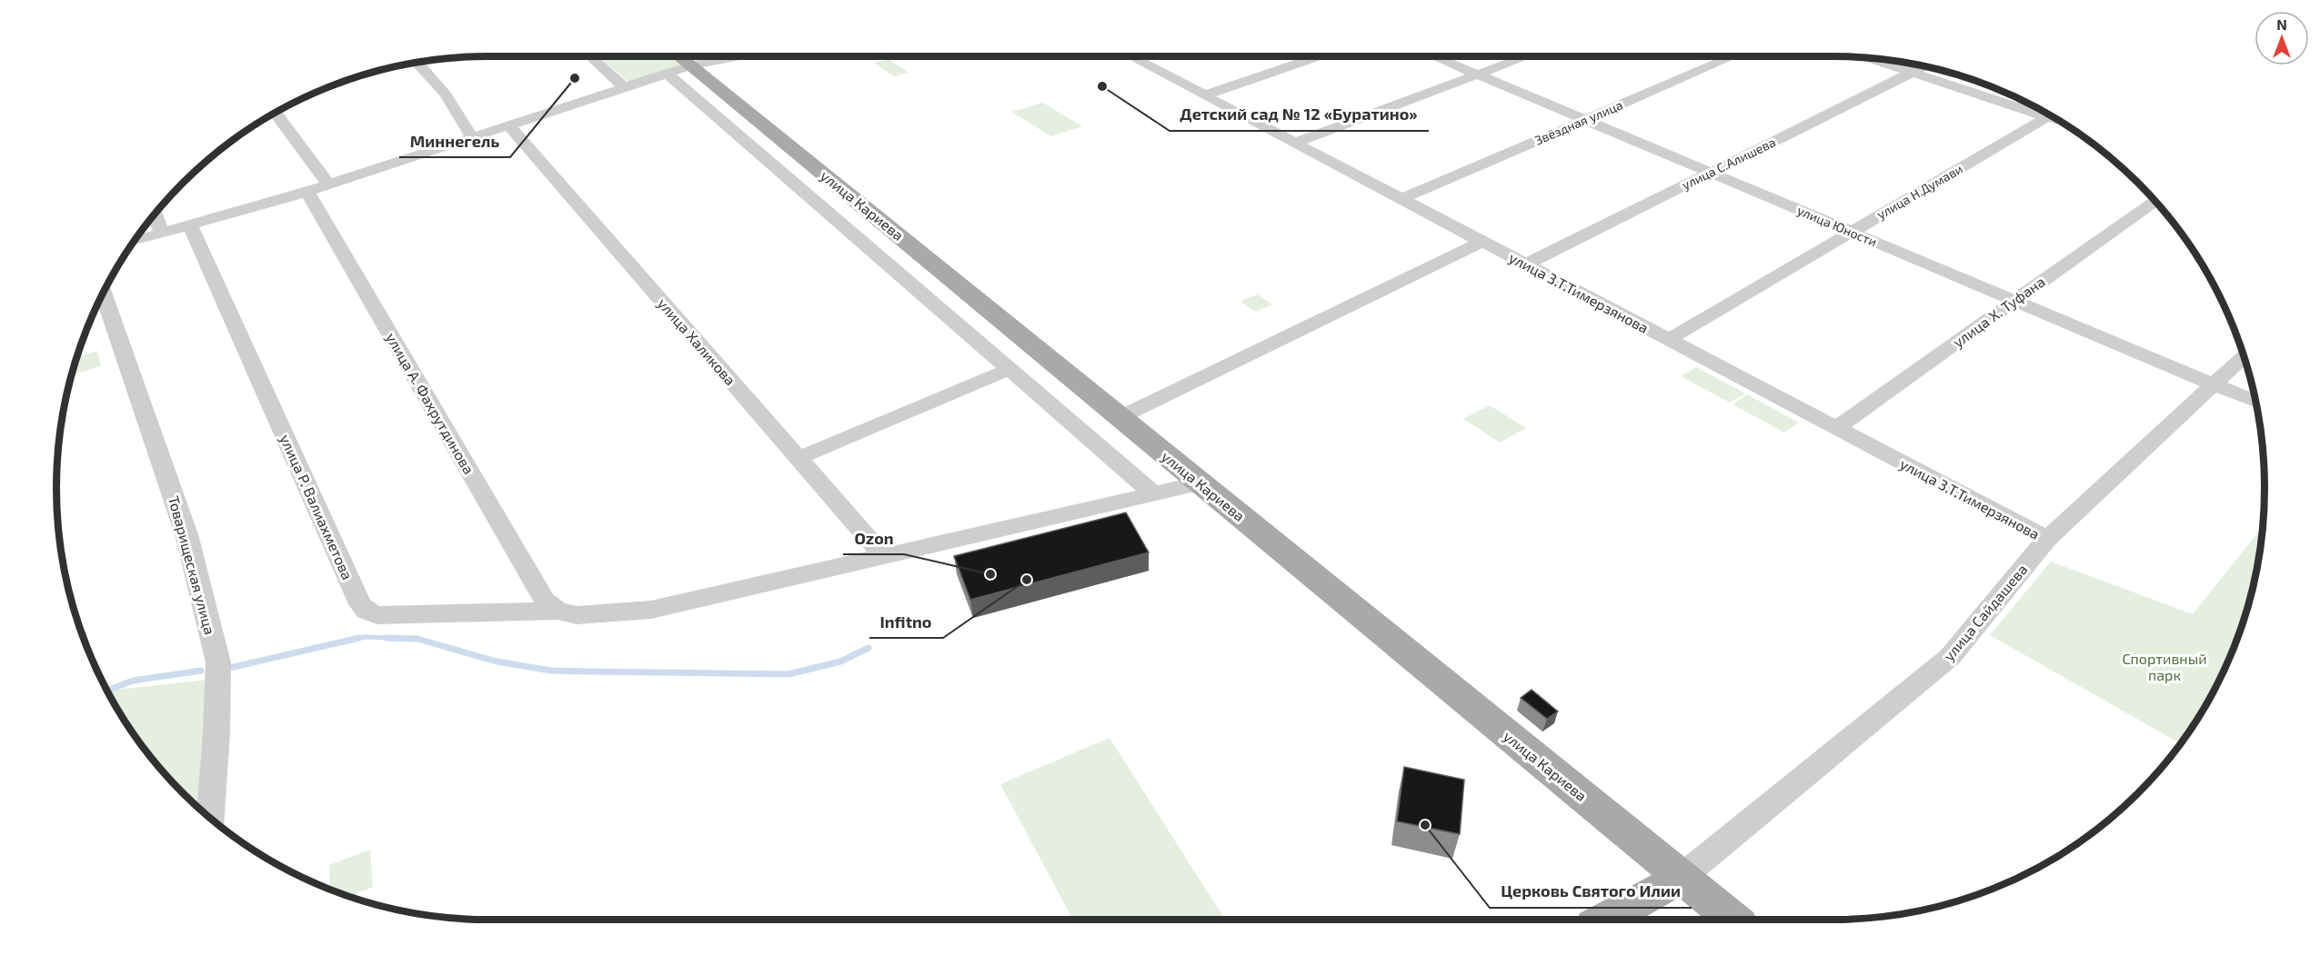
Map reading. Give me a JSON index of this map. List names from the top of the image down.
{
  "streets": {
    "main road": ["улица Кариева"],
    "street": [
      "Звёздная улица",
      "улица С.Алишева",
      "улица Н.Думави",
      "улица Юности",
      "улица З.Т.Тимерзянова",
      "улица Х. Туфана",
      "улица Халикова",
      "улица А. Фахрутдинова",
      "улица Р. Валиахметова",
      "Товарищеская улица",
      "улица Сайдашева"
    ]
  },
  "crossings": [
    ["Звёздная улица", "улица Юности"],
    ["Звёздная улица", "улица З.Т.Тимерзянова"],
    ["улица С.Алишева", "улица Юности"],
    ["улица С.Алишева", "улица З.Т.Тимерзянова"],
    ["улица Н.Думави", "улица Юности"],
    ["улица Н.Думави", "улица З.Т.Тимерзянова"],
    ["улица Кариева", "улица Р. Валиахметова"],
    ["улица Кариева", "улица Сайдашева"],
    ["улица Юности", "улица Х. Туфана"],
    ["улица Юности", "улица Сайдашева"],
    ["улица З.Т.Тимерзянова", "улица Х. Туфана"],
    ["улица З.Т.Тимерзянова", "улица Сайдашева"],
    ["улица Халикова", "улица Р. Валиахметова"],
    ["улица А. Фахрутдинова", "улица Р. Валиахметова"]
  ],
  "parks": ["Спортивный парк"],
  "places": [
    "Миннегель",
    "Детский сад № 12 «Буратино»",
    "Ozon",
    "Infitno",
    "Церковь Святого Илии"
  ],
  "north": "top"
}
